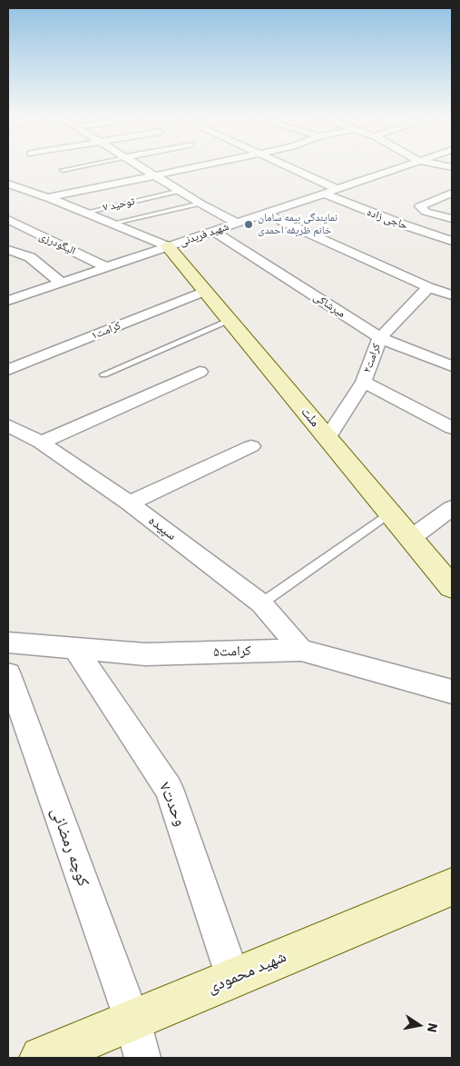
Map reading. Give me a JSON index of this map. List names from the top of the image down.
{
  "streets": {
    "street": [
      "حاجی زاده",
      "شهید فریدنی",
      "الیگودرزی",
      "میرشاکی",
      "کرامت۱",
      "کرامت۲",
      "ملت",
      "سپیده",
      "کرامت۵",
      "۷وحدت",
      "کوچه رمضانی",
      "شهید محمودی"
    ],
    "lane": ["توحید ۷"]
  },
  "crossings": [
    ["حاجی زاده", "شهید فریدنی"],
    ["شهید فریدنی", "الیگودرزی"],
    ["شهید فریدنی", "میرشاکی"],
    ["شهید فریدنی", "ملت"],
    ["میرشاکی", "کرامت۲"],
    ["کرامت۱", "ملت"],
    ["کرامت۲", "ملت"],
    ["سپیده", "کرامت۵"],
    ["کرامت۵", "۷وحدت"],
    ["۷وحدت", "شهید محمودی"],
    ["کوچه رمضانی", "شهید محمودی"]
  ],
  "places": ["نمایندگی بیمه سامان خانم ظریفه احمدی"],
  "north": "right"
}
